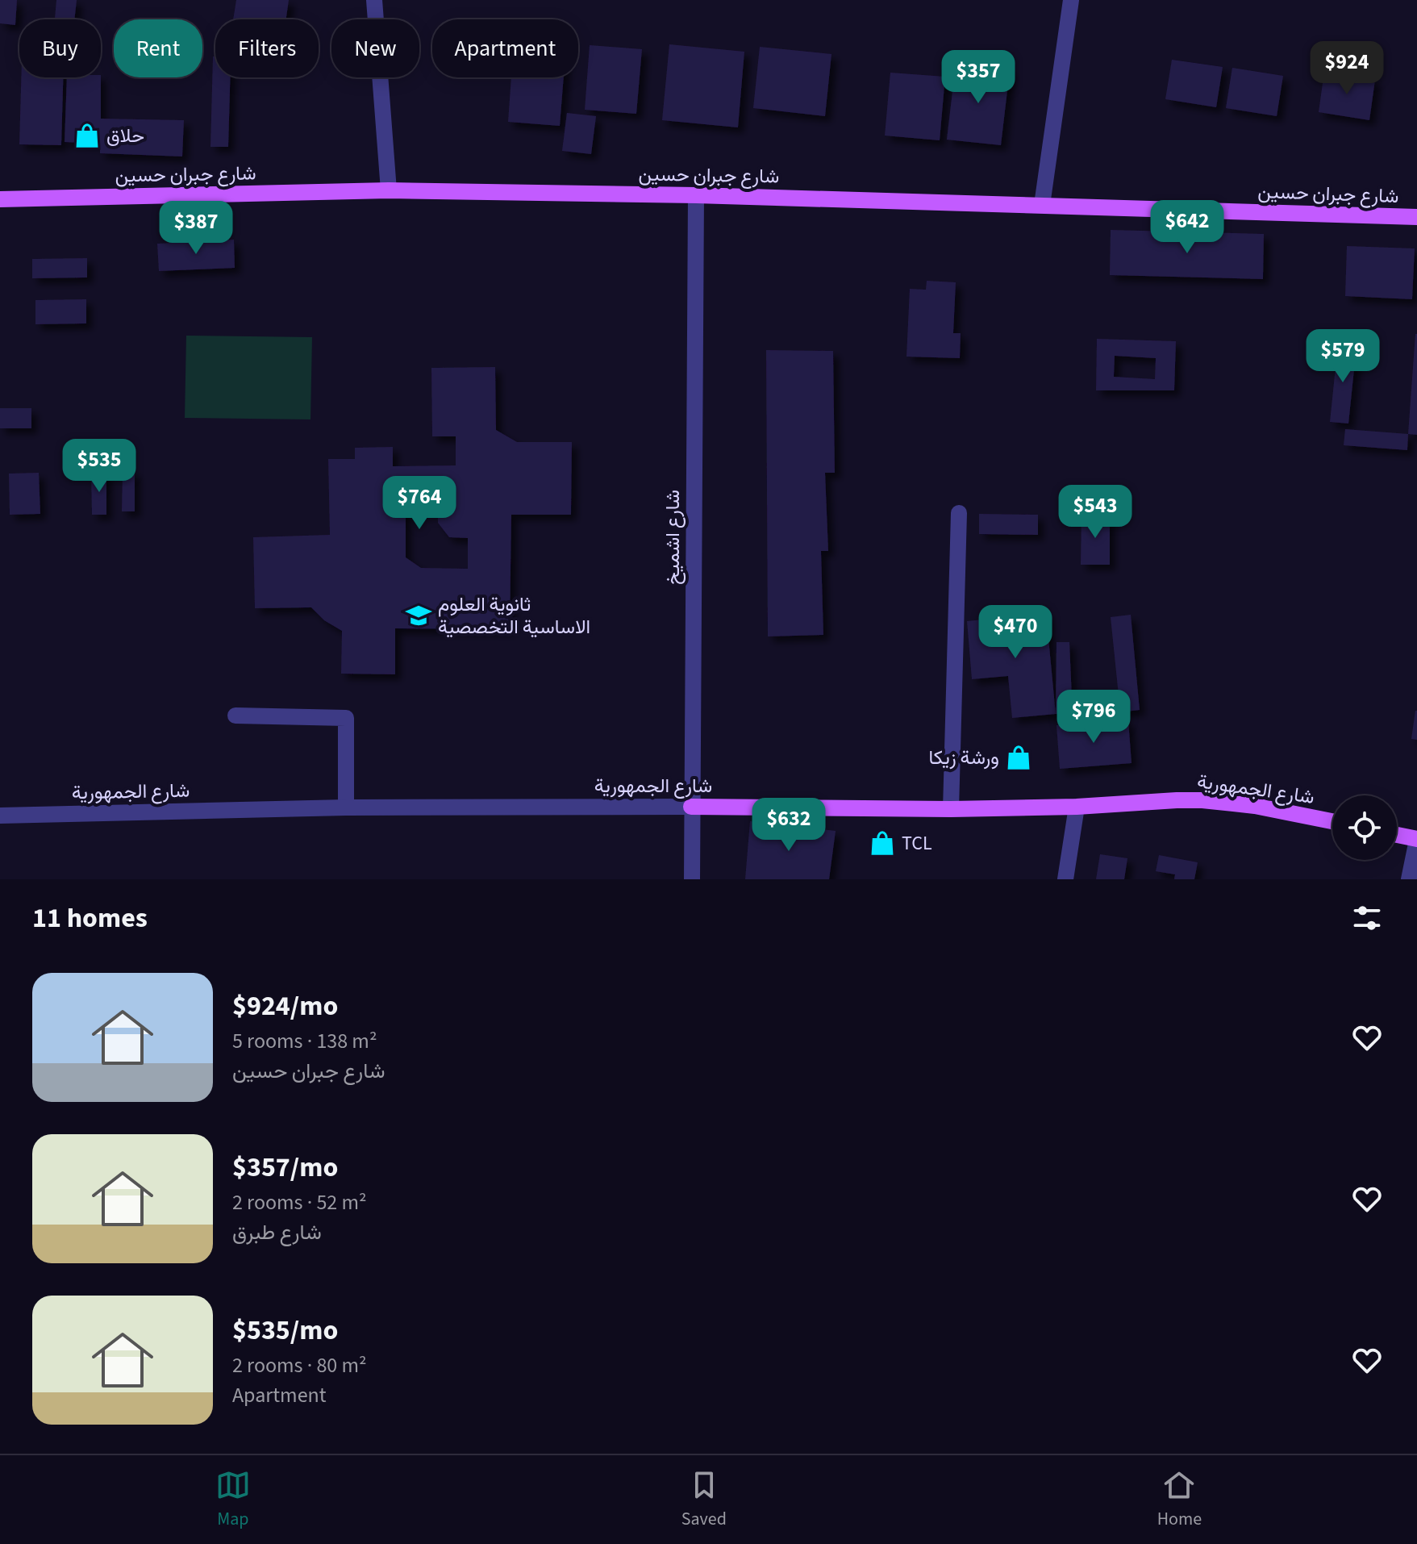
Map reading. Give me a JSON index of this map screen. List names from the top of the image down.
{
  "streets": {
    "main road": ["شارع جبران حسين", "شارع الجمهورية"],
    "street": ["شارع اشميخ"]
  },
  "crossings": [
    ["شارع جبران حسين", "شارع اشميخ"],
    ["شارع اشميخ", "شارع الجمهورية"]
  ],
  "places": {
    "shop": ["حلاق", "ورشة زيكا", "TCL"],
    "school or university": ["ثانوية العلوم الاساسية التخصصية"]
  },
  "page": {
    "chip": [
      "Buy",
      "Rent",
      "Filters",
      "New",
      "Apartment"
    ],
    "price": [
      "$924",
      "$357",
      "$642",
      "$387",
      "$579",
      "$535",
      "$764",
      "$543",
      "$470",
      "$796",
      "$632"
    ],
    "heading": "11 homes",
    "list": [
      {
        "name": "$924/mo",
        "note": "5 rooms · 138 m² · شارع جبران حسين"
      },
      {
        "name": "$357/mo",
        "note": "2 rooms · 52 m² · شارع طبرق"
      },
      {
        "name": "$535/mo",
        "note": "2 rooms · 80 m² · Apartment"
      }
    ],
    "tabs": ["Map", "Saved", "Home"]
  }
}
